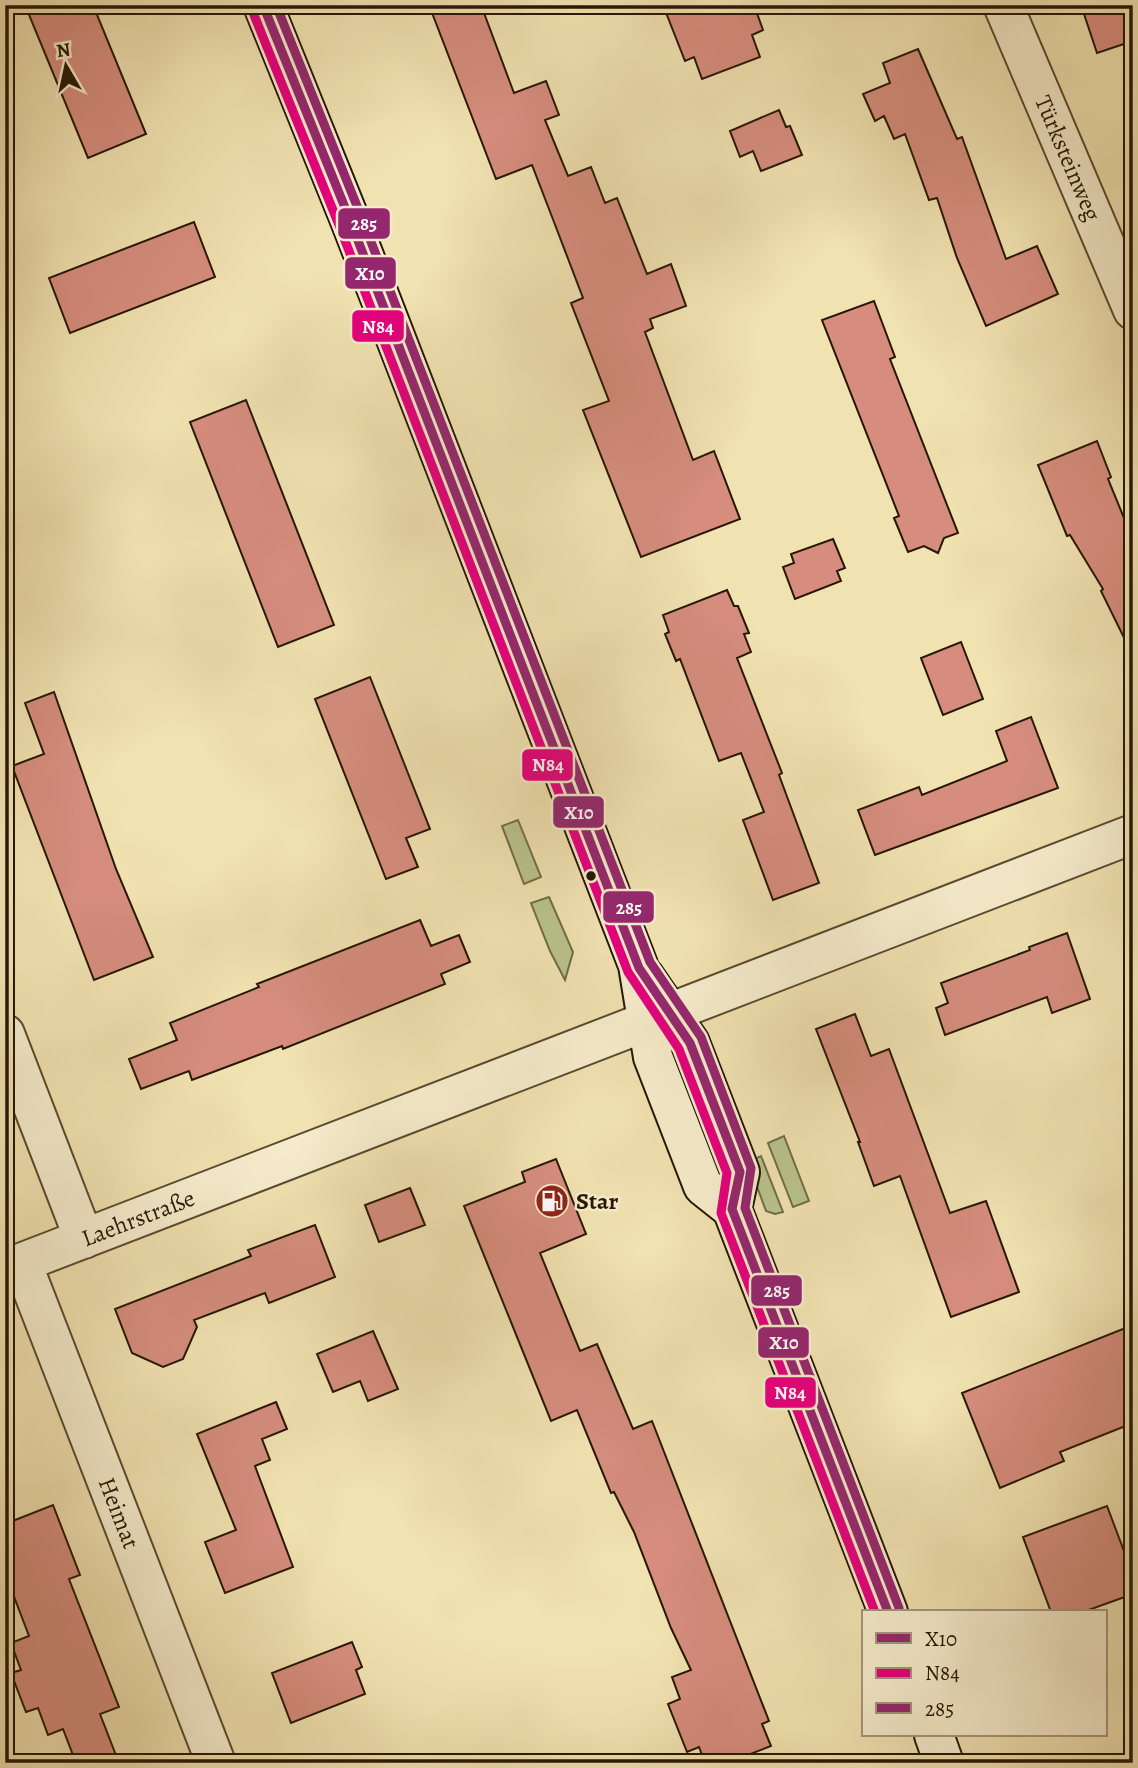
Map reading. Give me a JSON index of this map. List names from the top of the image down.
{
  "streets": {
    "street": ["Türksteinweg", "Laehrstraße", "Heimat"]
  },
  "crossings": [
    ["Laehrstraße", "Heimat"]
  ],
  "places": {
    "fuel station": ["Star"]
  },
  "lines": ["transit line X10", "transit line 285", "transit line N84"],
  "legend": ["X10", "N84", "285"],
  "north": "top"
}
